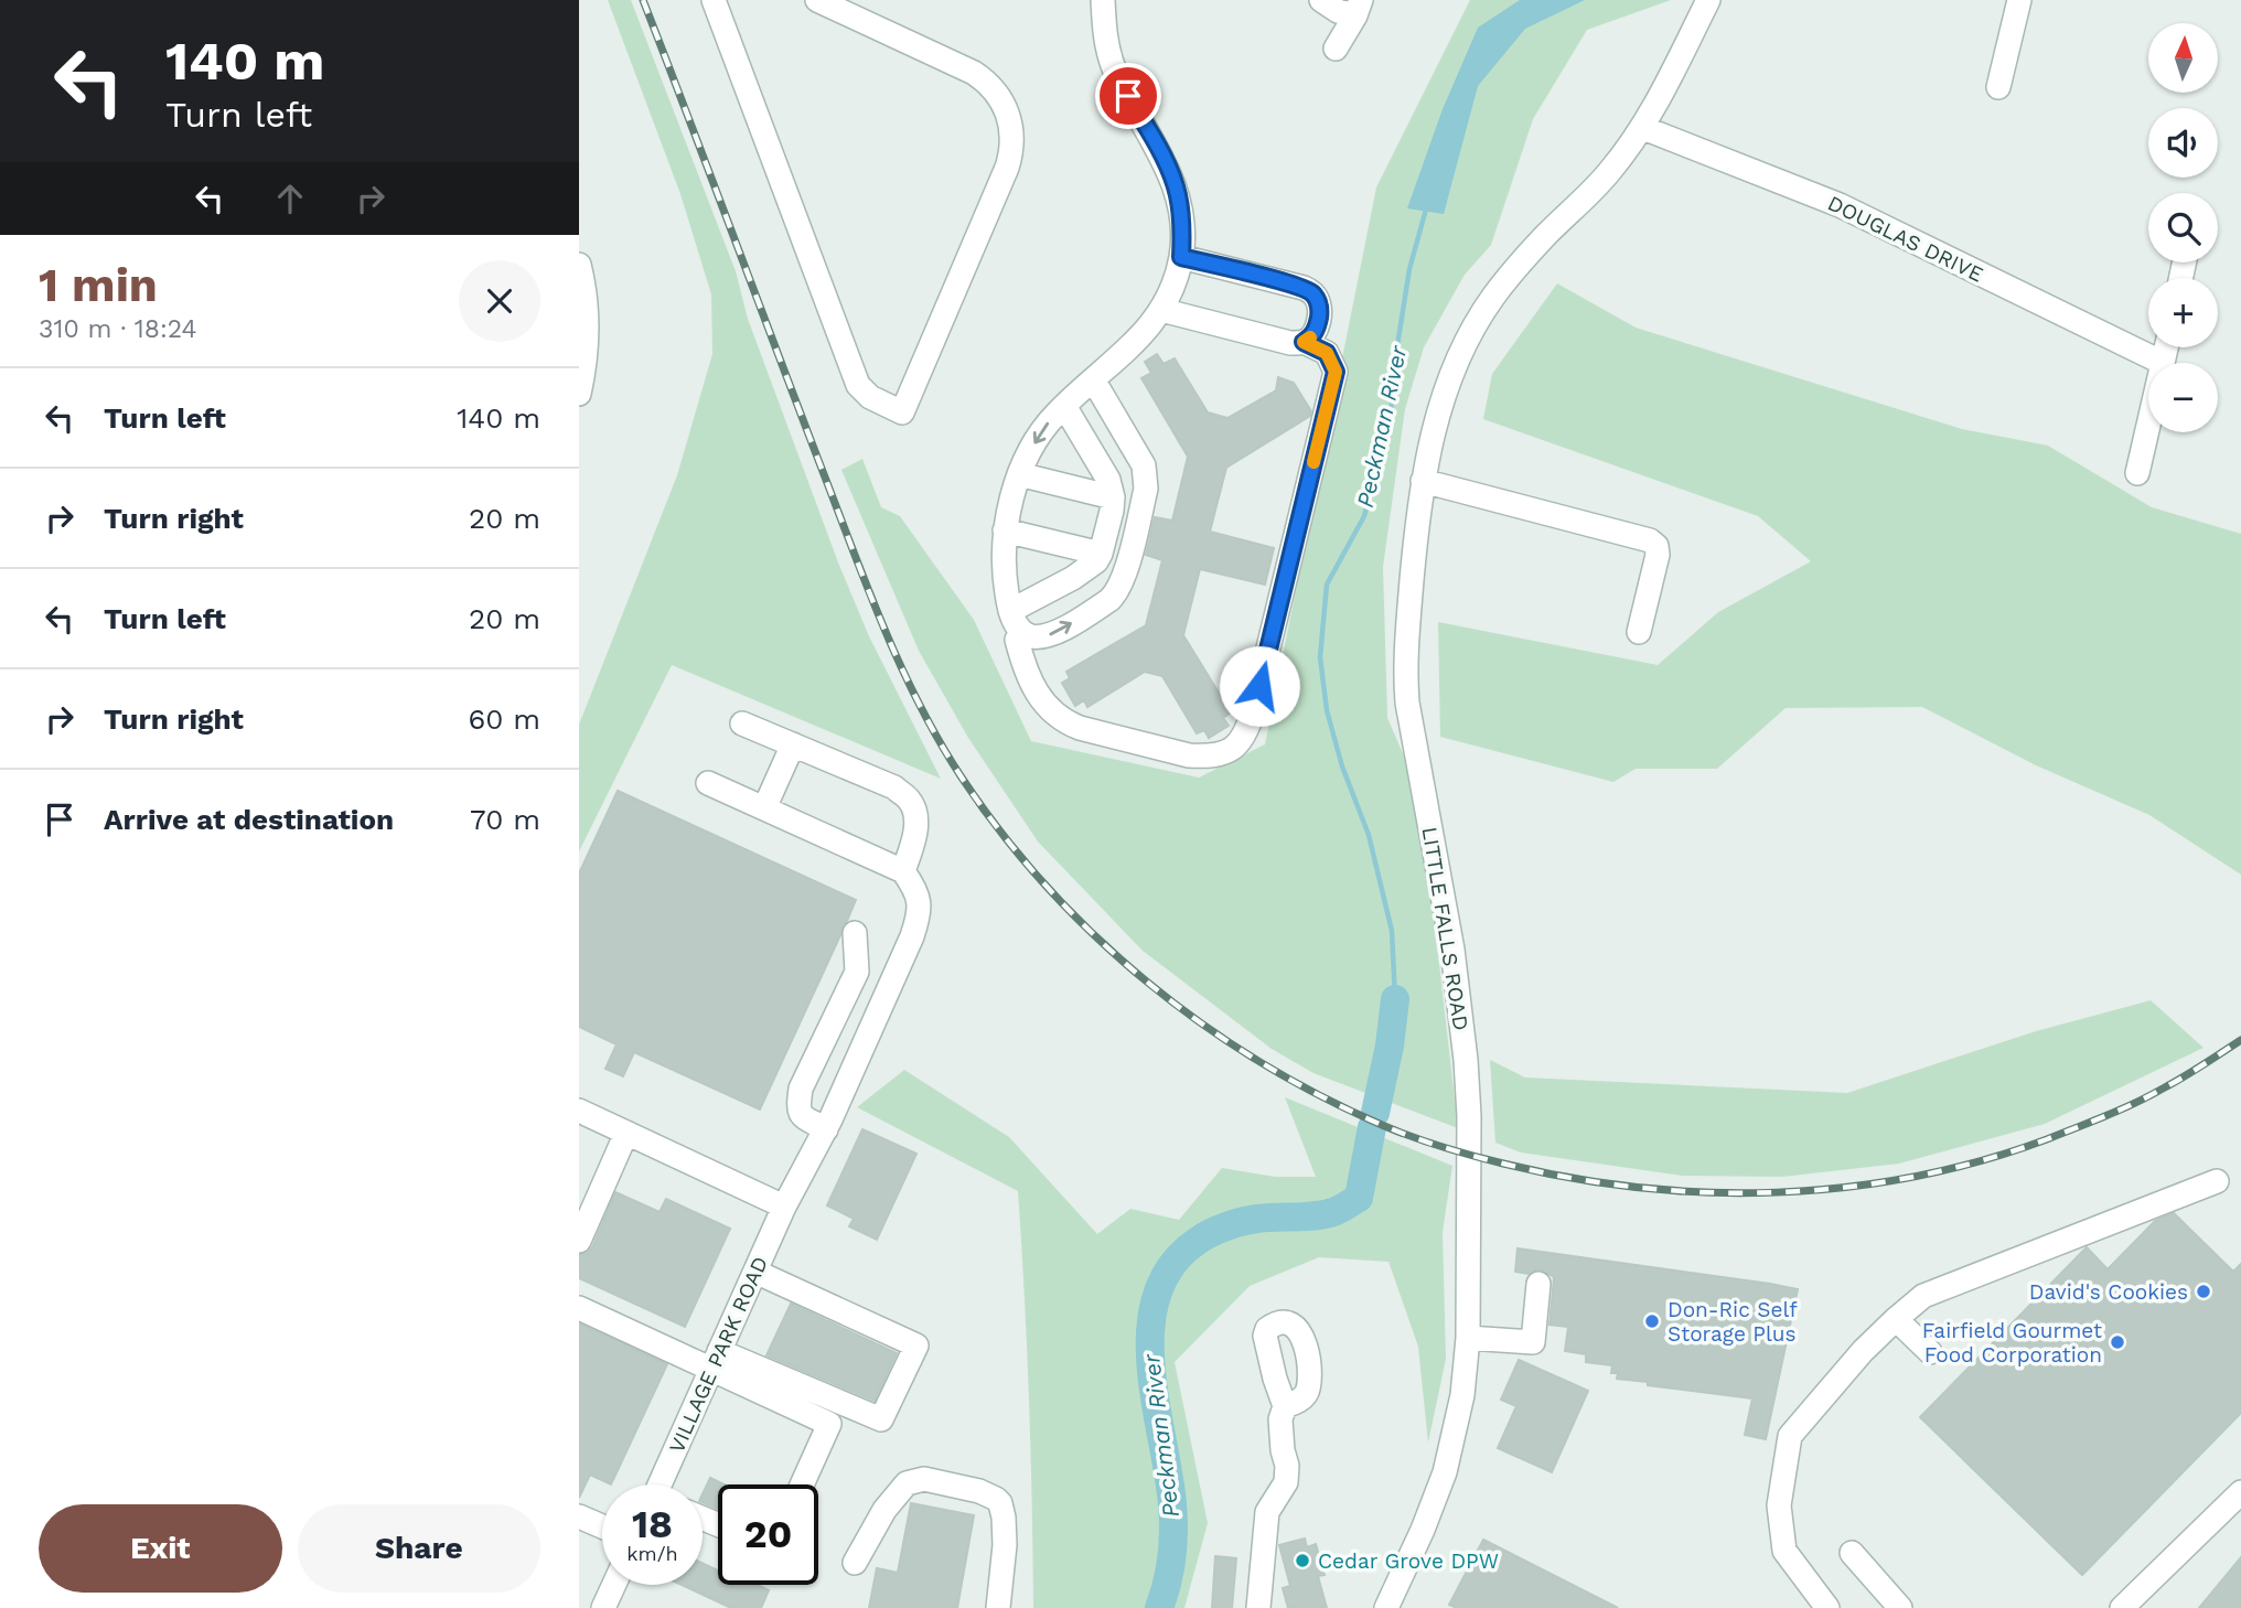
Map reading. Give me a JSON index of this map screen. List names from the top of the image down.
{
  "streets": {
    "street": ["DOUGLAS DRIVE", "LITTLE FALLS ROAD", "VILLAGE PARK ROAD"]
  },
  "crossings": [
    ["DOUGLAS DRIVE", "LITTLE FALLS ROAD"]
  ],
  "water": ["Peckman River"],
  "places": [
    "David's Cookies",
    "Don-Ric Self Storage Plus",
    "Fairfield Gourmet Food Corporation",
    "Cedar Grove DPW"
  ],
  "north": "top",
  "page": {
    "turn": ["140 m", "Turn left"],
    "map_buttons": ["+", "−"],
    "heading": ["1 min", "310 m · 18:24"],
    "list": [
      {
        "name": "Turn left",
        "value": "140 m"
      },
      {
        "name": "Turn right",
        "value": "20 m"
      },
      {
        "name": "Turn left",
        "value": "20 m"
      },
      {
        "name": "Turn right",
        "value": "60 m"
      },
      {
        "name": "Arrive at destination",
        "value": "70 m"
      }
    ],
    "speed": "18 km/h",
    "limit": "20",
    "buttons": ["Exit", "Share"]
  }
}
